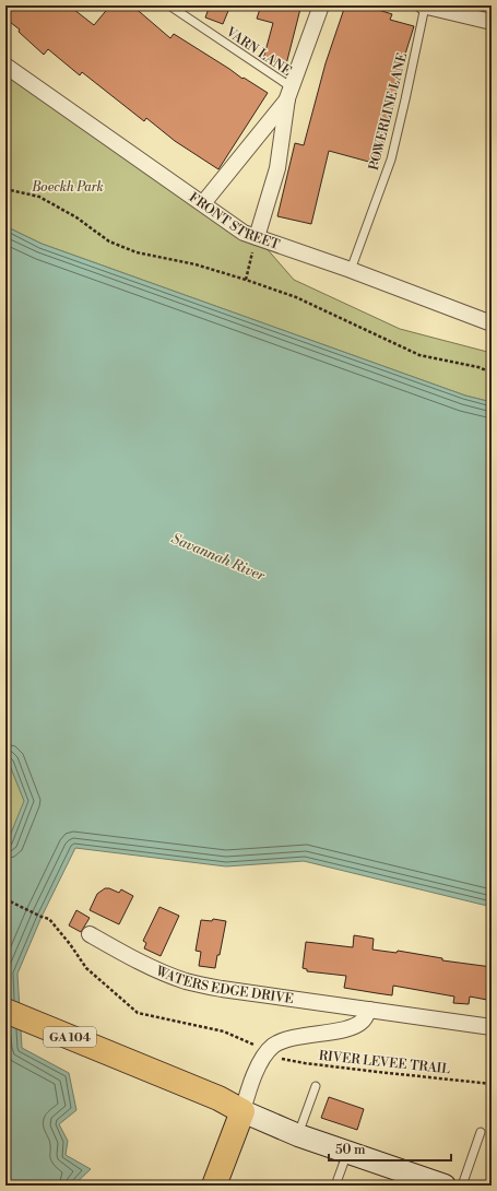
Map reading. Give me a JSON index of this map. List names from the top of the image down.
{
  "streets": {
    "main road": ["GA 104"],
    "street": ["FRONT STREET", "WATERS EDGE DRIVE"],
    "lane": ["VARN LANE", "POWERLINE LANE"],
    "path": ["RIVER LEVEE TRAIL"]
  },
  "crossings": [
    ["POWERLINE LANE", "FRONT STREET"]
  ],
  "water": ["Savannah River"],
  "parks": ["Boeckh Park"],
  "scale_bar": "50 m"
}
